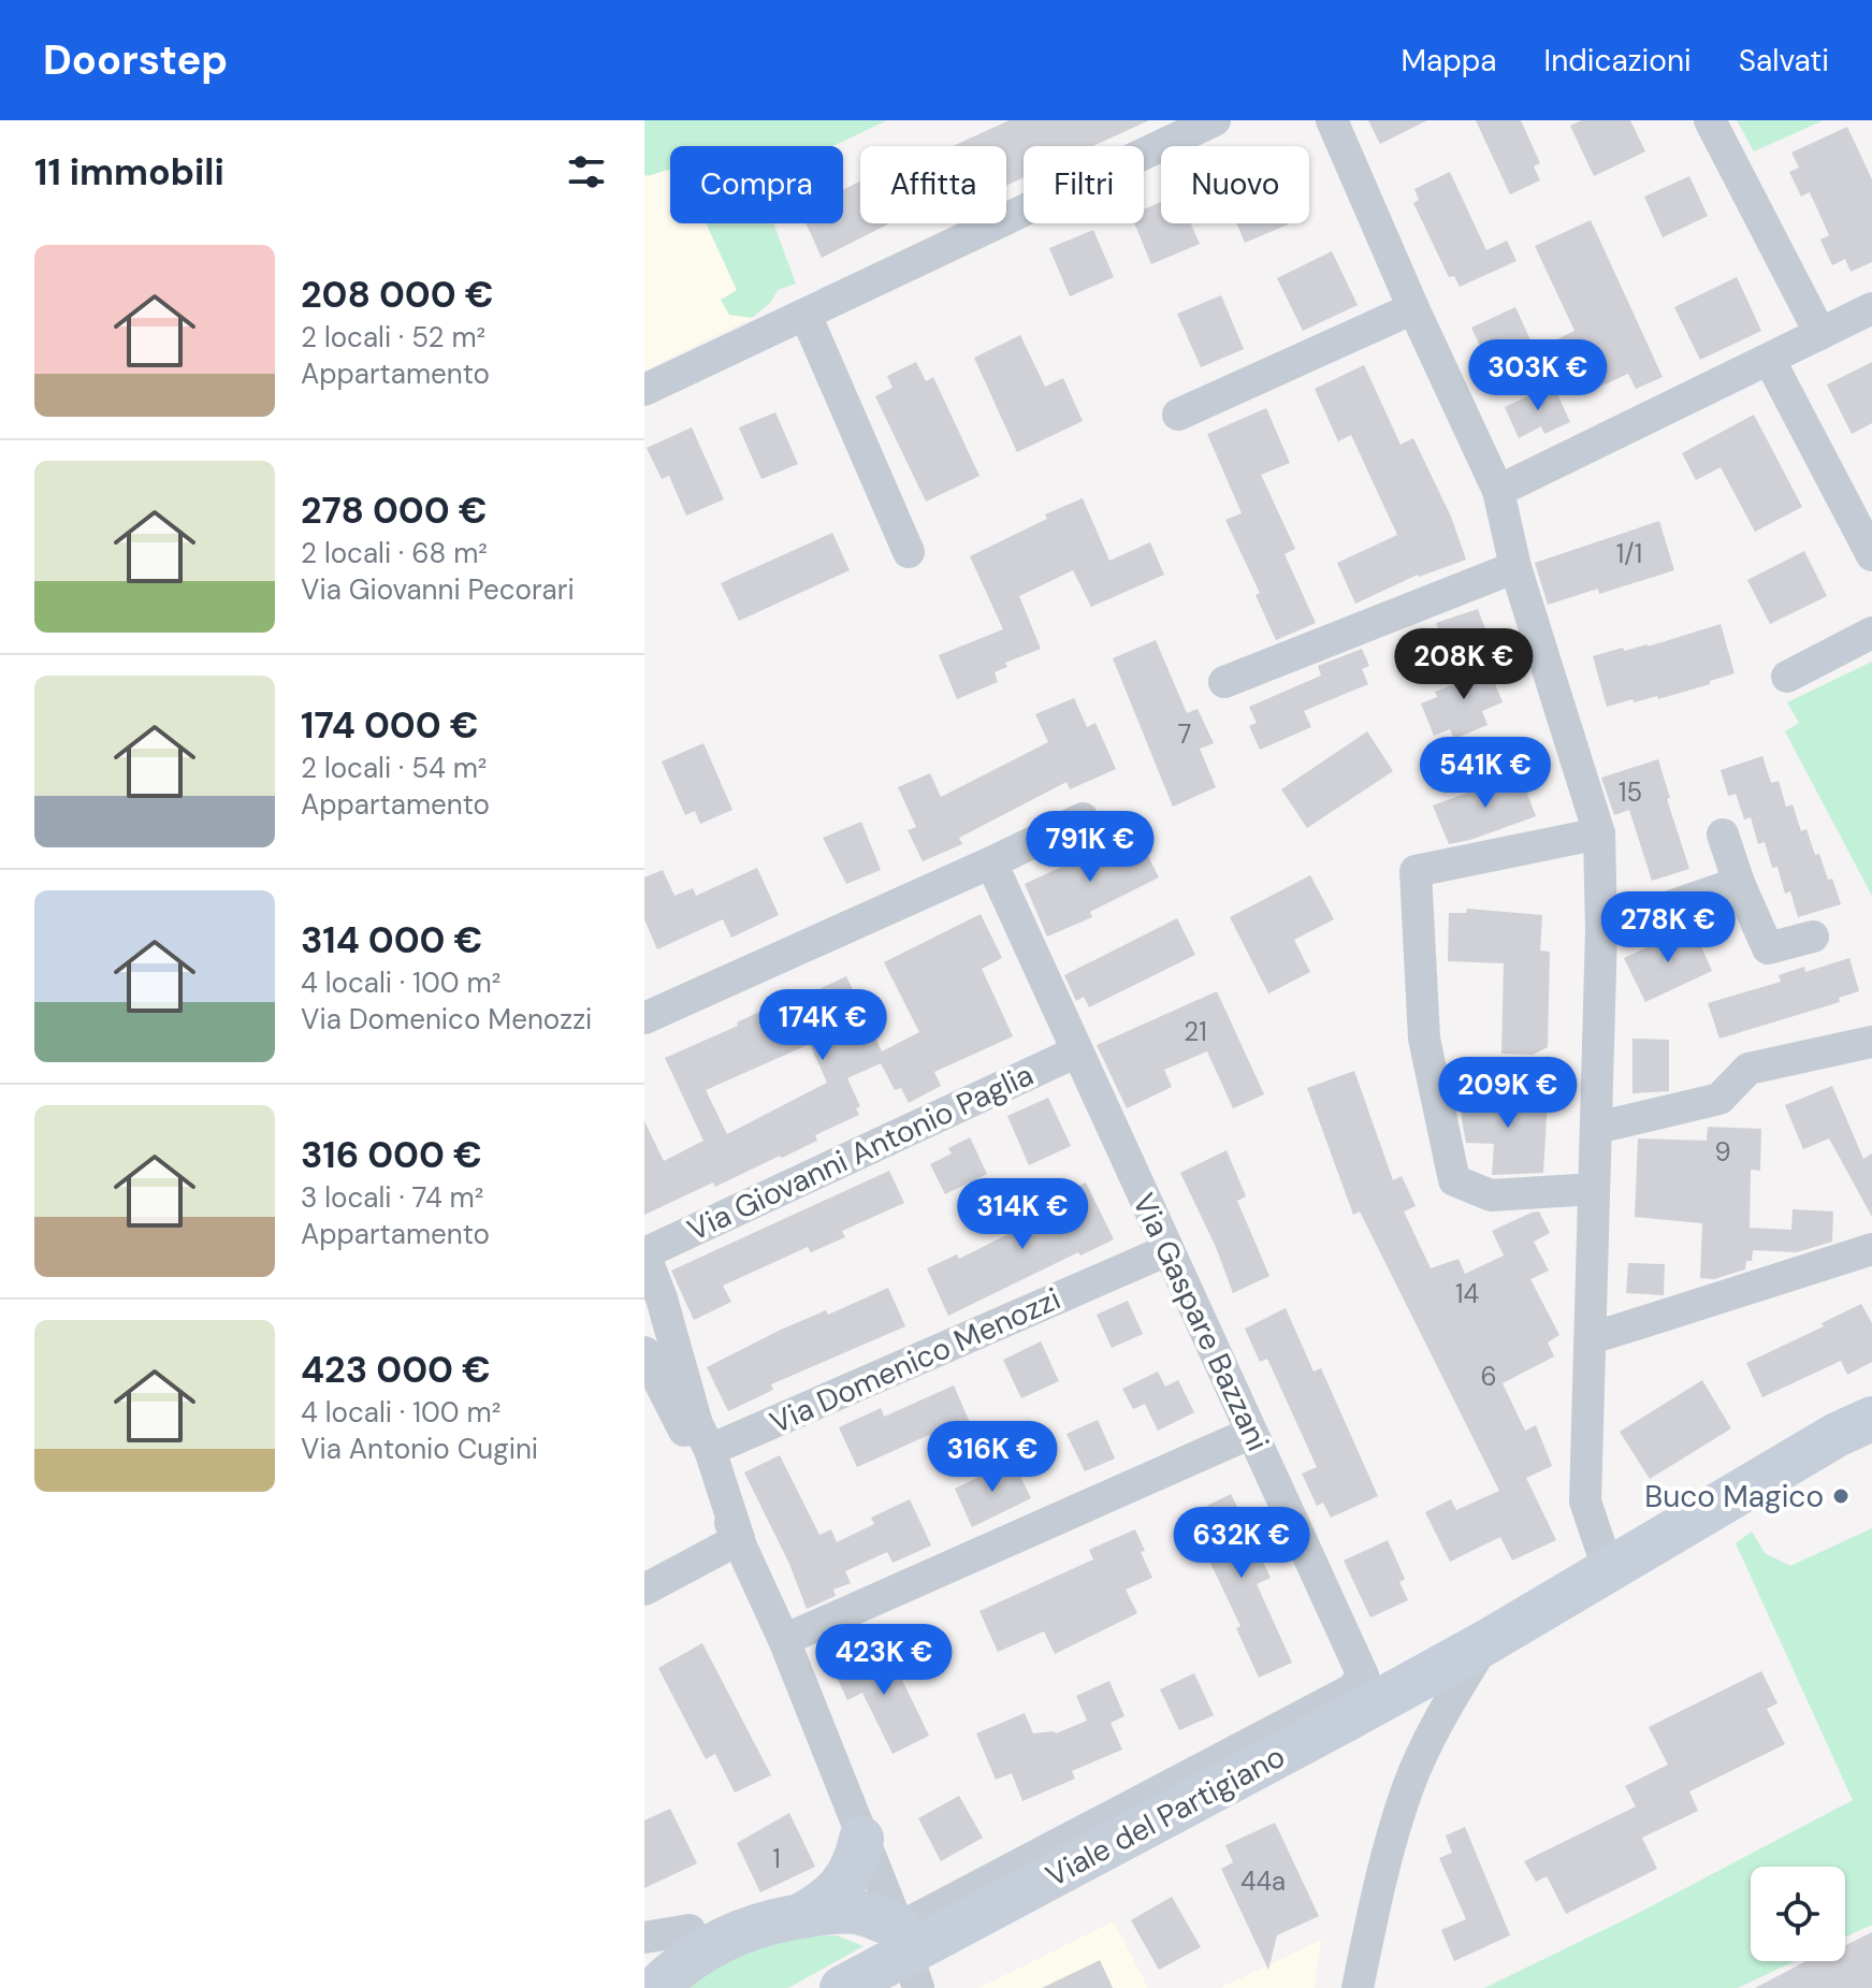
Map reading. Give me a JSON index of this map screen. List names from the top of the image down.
{
  "streets": {
    "main road": ["Viale del Partigiano"],
    "street": ["Via Giovanni Antonio Paglia", "Via Gaspare Bazzani", "Via Domenico Menozzi"]
  },
  "crossings": [
    ["Via Giovanni Antonio Paglia", "Via Gaspare Bazzani"],
    ["Via Gaspare Bazzani", "Via Domenico Menozzi"]
  ],
  "places": ["Buco Magico"],
  "house_numbers": [
    "1/1",
    "7",
    "15",
    "21",
    "9",
    "14",
    "6",
    "1",
    "44a"
  ],
  "page": {
    "header": "Doorstep",
    "nav": ["Mappa", "Indicazioni", "Salvati"],
    "heading": "11 immobili",
    "chip": [
      "Compra",
      "Affitta",
      "Filtri",
      "Nuovo"
    ],
    "list": [
      {
        "name": "208 000 €",
        "note": "2 locali · 52 m² · Appartamento"
      },
      {
        "name": "278 000 €",
        "note": "2 locali · 68 m² · Via Giovanni Pecorari"
      },
      {
        "name": "174 000 €",
        "note": "2 locali · 54 m² · Appartamento"
      },
      {
        "name": "314 000 €",
        "note": "4 locali · 100 m² · Via Domenico Menozzi"
      },
      {
        "name": "316 000 €",
        "note": "3 locali · 74 m² · Appartamento"
      },
      {
        "name": "423 000 €",
        "note": "4 locali · 100 m² · Via Antonio Cugini"
      }
    ],
    "price": [
      "303K €",
      "208K €",
      "541K €",
      "791K €",
      "278K €",
      "174K €",
      "209K €",
      "314K €",
      "316K €",
      "632K €",
      "423K €"
    ]
  }
}
